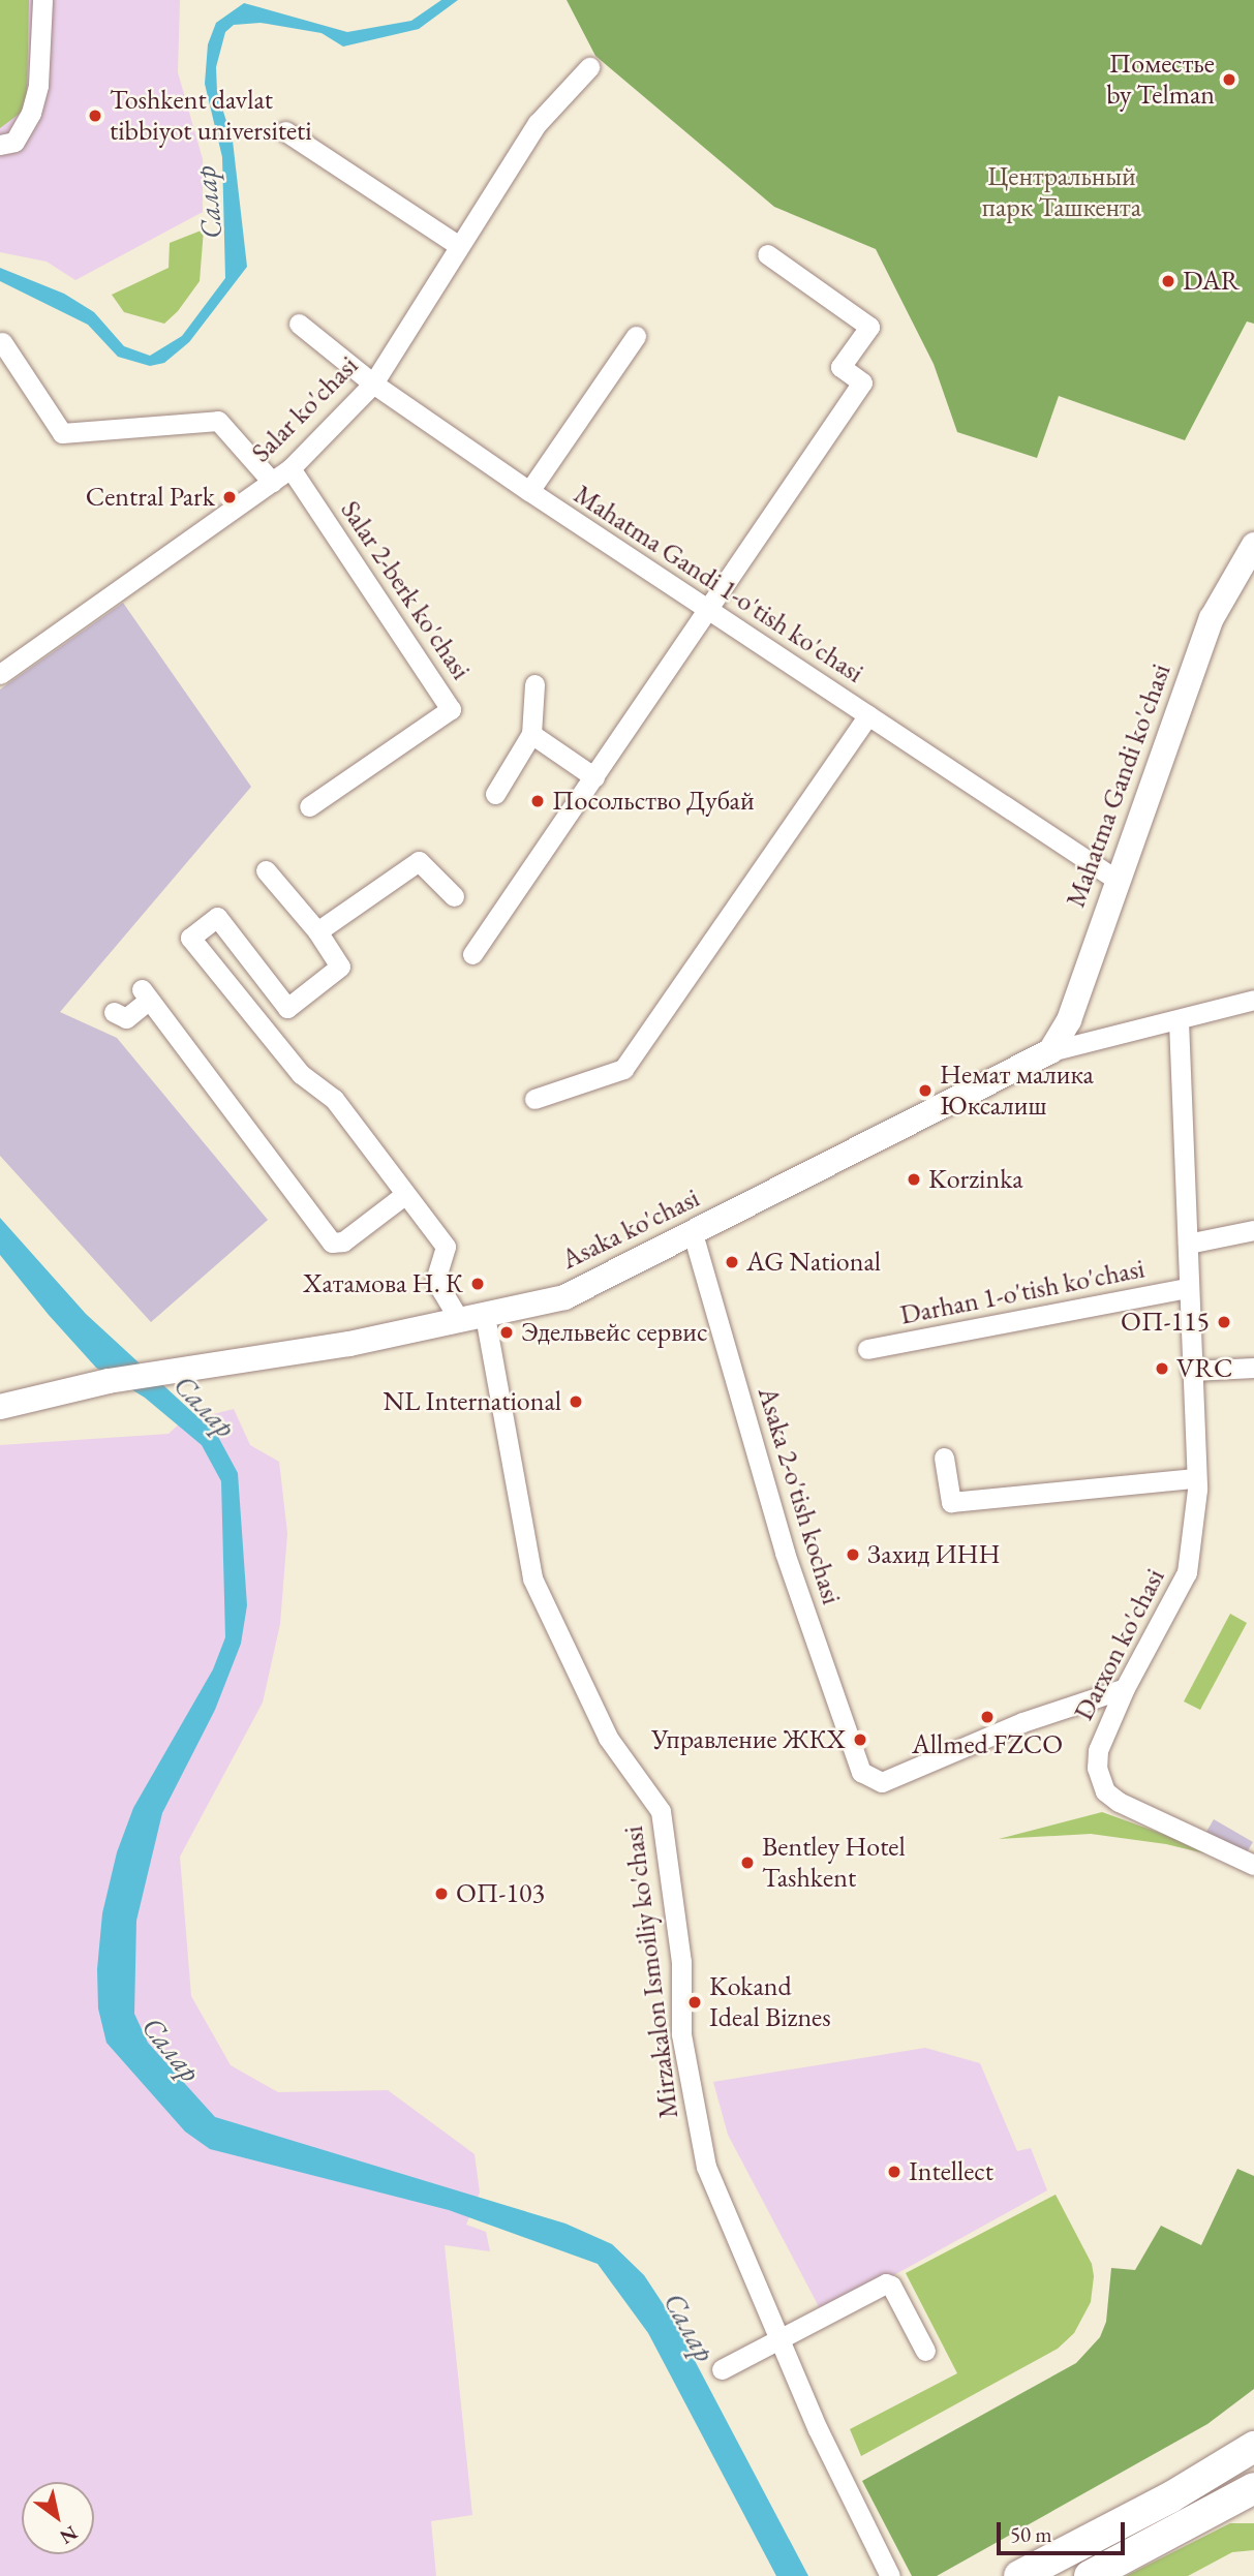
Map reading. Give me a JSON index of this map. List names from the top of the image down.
{
  "streets": {
    "street": [
      "Salar ko'chasi",
      "Mahatma Gandi 1-o'tish ko'chasi",
      "Salar 2-berk ko'chasi",
      "Mahatma Gandi ko'chasi",
      "Asaka ko'chasi",
      "Darhan 1-o'tish ko'chasi",
      "Asaka 2-o'tish kochasi",
      "Darxon ko'chasi",
      "Mirzakalon Ismoiliy ko'chasi"
    ]
  },
  "crossings": [
    ["Salar ko'chasi", "Mahatma Gandi 1-o'tish ko'chasi"],
    ["Salar ko'chasi", "Salar 2-berk ko'chasi"],
    ["Mahatma Gandi 1-o'tish ko'chasi", "Mahatma Gandi ko'chasi"],
    ["Mahatma Gandi ko'chasi", "Asaka ko'chasi"],
    ["Asaka ko'chasi", "Asaka 2-o'tish kochasi"],
    ["Asaka ko'chasi", "Darxon ko'chasi"],
    ["Asaka ko'chasi", "Mirzakalon Ismoiliy ko'chasi"],
    ["Darhan 1-o'tish ko'chasi", "Darxon ko'chasi"],
    ["Asaka 2-o'tish kochasi", "Darxon ko'chasi"]
  ],
  "water": ["Салар"],
  "parks": ["Центральный парк Ташкента"],
  "places": [
    "Поместье by Telman",
    "Toshkent davlat tibbiyot universiteti",
    "DAR",
    "Central Park",
    "Посольство Дубай",
    "Немат малика Юксалиш",
    "Korzinka",
    "AG National",
    "Хатамова Н. К",
    "ОП-115",
    "Эдельвейс сервис",
    "VRC",
    "NL International",
    "Захид ИНН",
    "Allmed FZCO",
    "Управление ЖКХ",
    "Bentley Hotel Tashkent",
    "ОП-103",
    "Kokand Ideal Biznes",
    "Intellect"
  ],
  "scale_bar": "50 m",
  "north": "bottom right"
}
